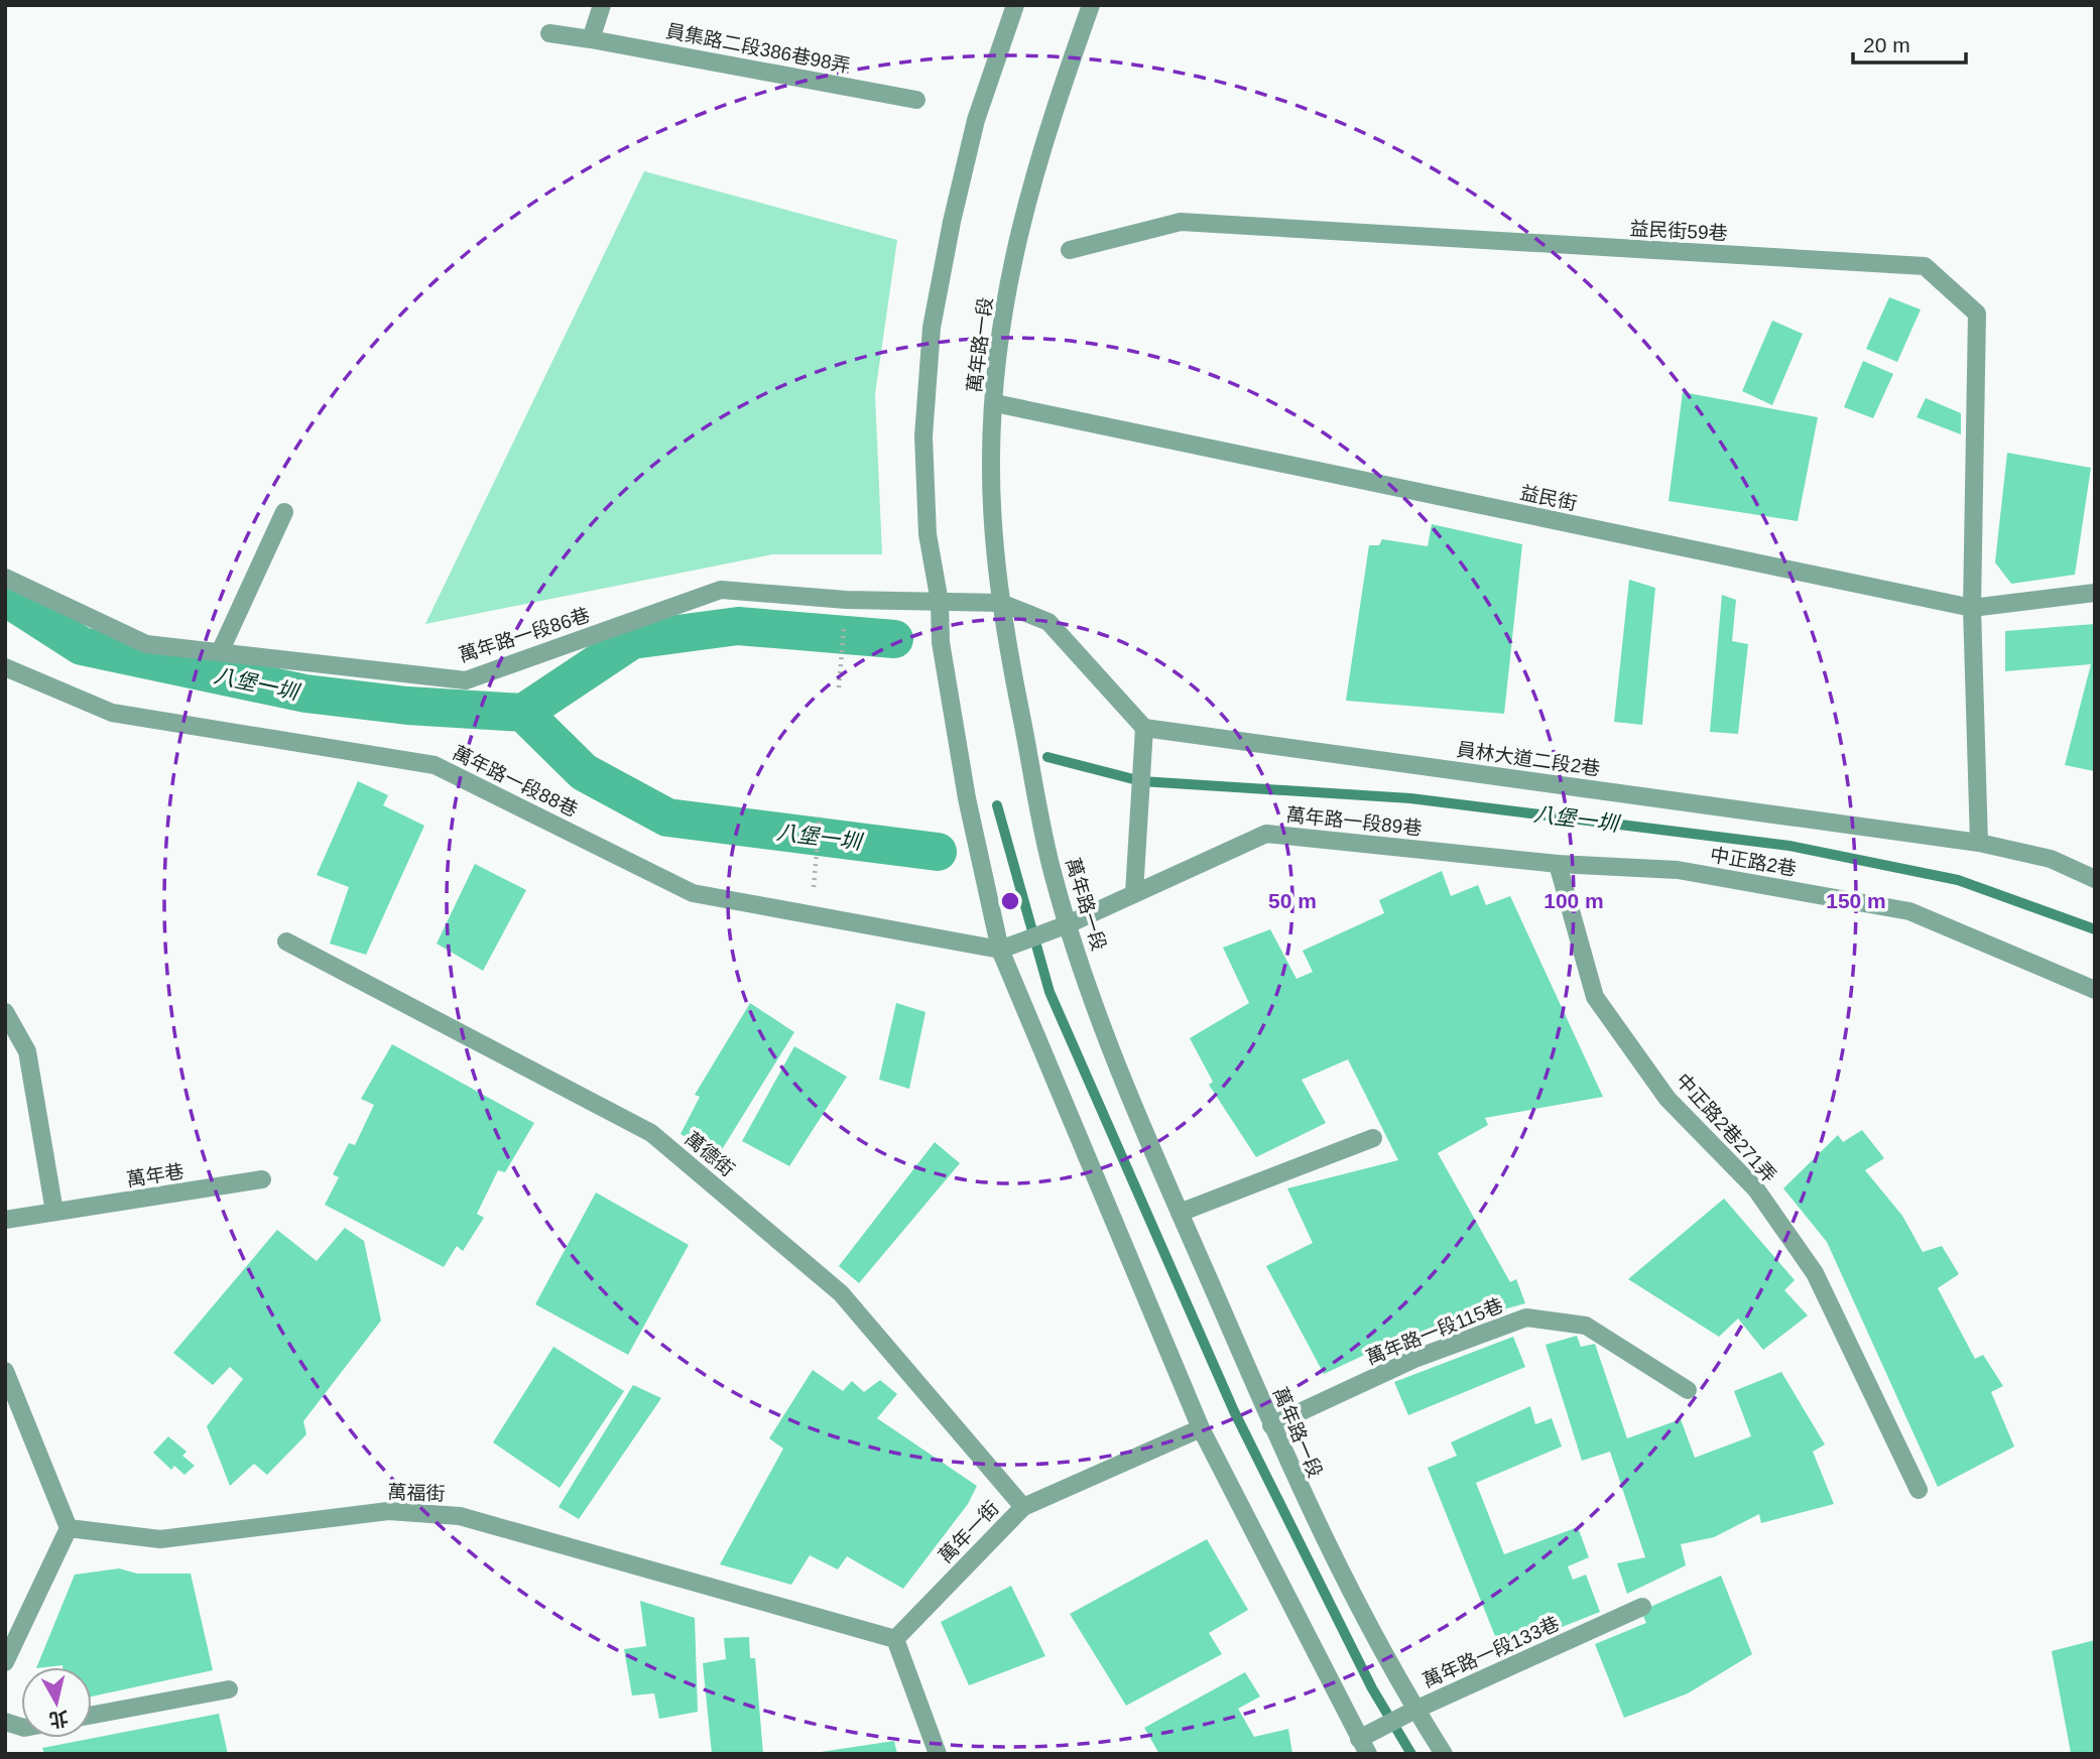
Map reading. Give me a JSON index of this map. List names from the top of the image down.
{
  "streets": {
    "street": [
      "員集路二段386巷98弄",
      "益民街59巷",
      "萬年路一段",
      "益民街",
      "萬年路一段86巷",
      "員林大道二段2巷",
      "萬年路一段88巷",
      "萬年路一段89巷",
      "中正路2巷",
      "中正路2巷271弄",
      "萬德街",
      "萬年巷",
      "萬年路一段115巷",
      "萬福街",
      "萬年一街",
      "萬年路一段133巷"
    ]
  },
  "crossings": [
    ["益民街59巷", "益民街"],
    ["益民街59巷", "員林大道二段2巷"],
    ["萬年路一段", "益民街"],
    ["萬年路一段", "萬年路一段86巷"],
    ["萬年路一段", "萬年路一段89巷"],
    ["萬年路一段", "萬年路一段115巷"],
    ["萬年路一段", "萬年路一段133巷"],
    ["萬年路一段88巷", "萬年路一段89巷"],
    ["萬年路一段89巷", "中正路2巷"],
    ["萬年路一段89巷", "中正路2巷271弄"],
    ["中正路2巷", "中正路2巷271弄"],
    ["萬德街", "萬年一街"],
    ["萬福街", "萬年一街"]
  ],
  "water": ["八堡一圳"],
  "scale_bar": "20 m",
  "north": "bottom",
  "rings": ["50 m", "100 m", "150 m"]
}
